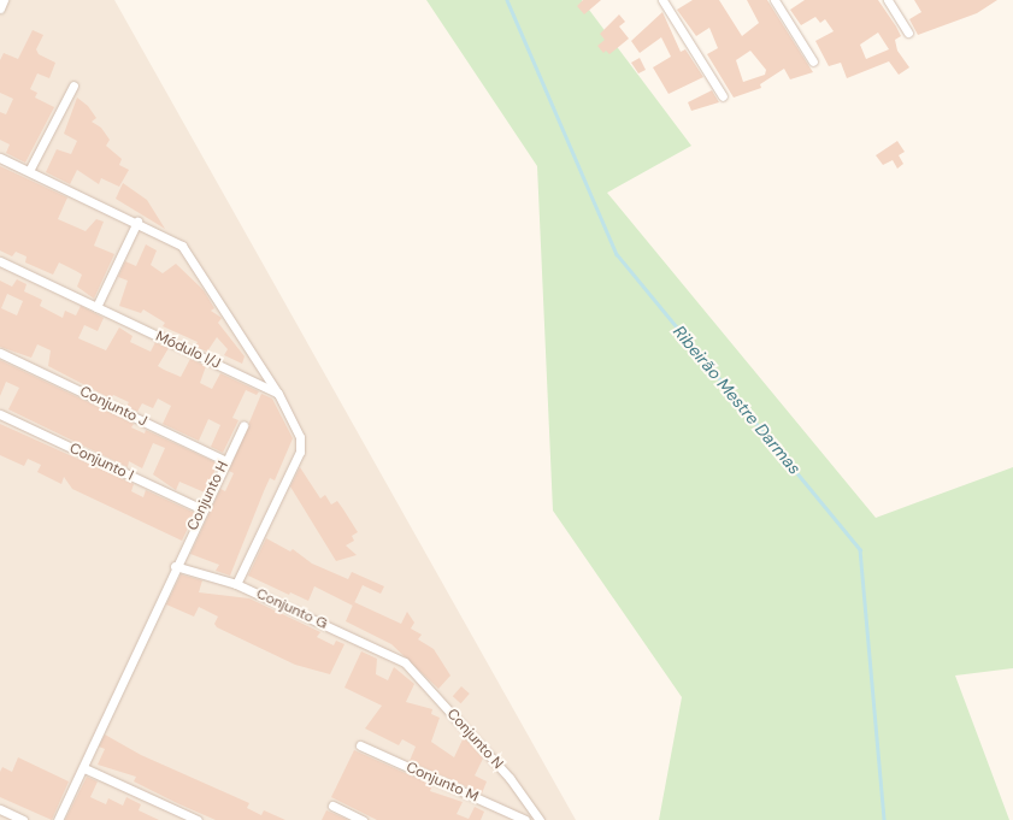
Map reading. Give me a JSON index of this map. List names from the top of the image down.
{
  "streets": {
    "street": [
      "Módulo I/J",
      "Conjunto J",
      "Conjunto I",
      "Conjunto H",
      "Conjunto G",
      "Conjunto N",
      "Conjunto M"
    ]
  },
  "crossings": [
    ["Conjunto J", "Conjunto H"],
    ["Conjunto I", "Conjunto H"],
    ["Conjunto H", "Conjunto G"],
    ["Conjunto G", "Conjunto N"]
  ],
  "water": ["Ribeirão Mestre Darmas"]
}
